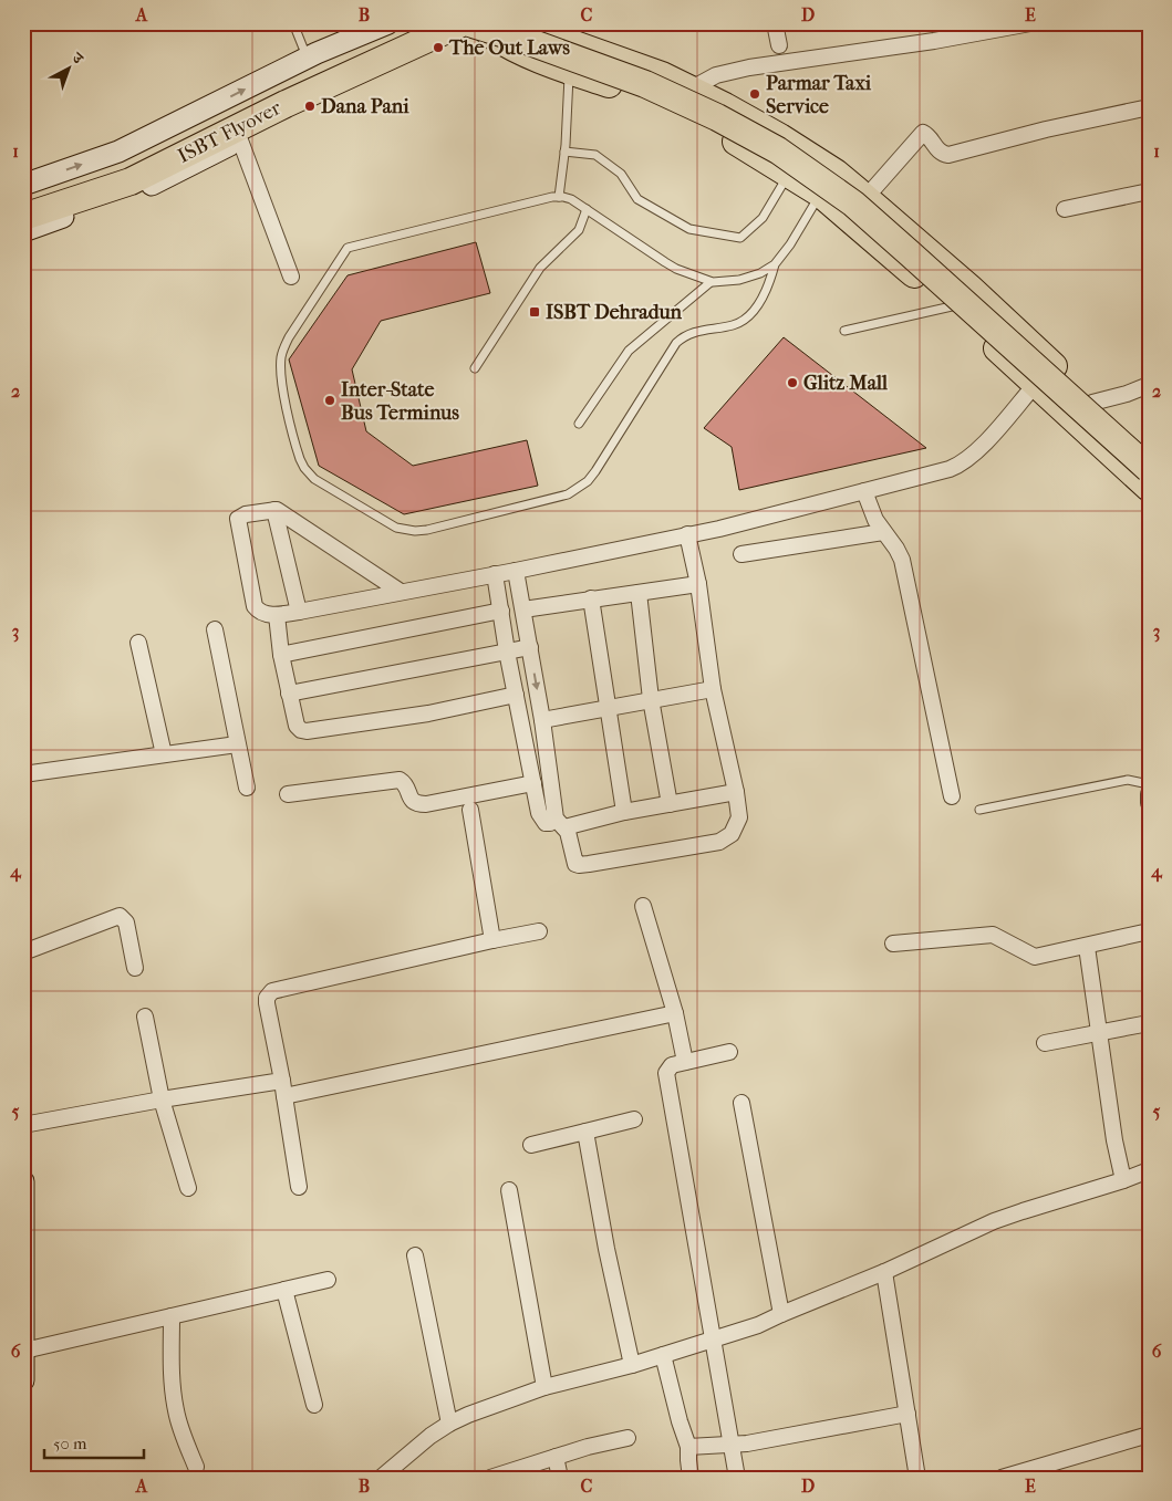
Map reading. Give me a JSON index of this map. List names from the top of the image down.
{
  "streets": {
    "highway": ["ISBT Flyover"]
  },
  "places": {
    "other": [
      "The Out Laws",
      "Parmar Taxi Service",
      "Dana Pani",
      "Glitz Mall",
      "Inter-State Bus Terminus"
    ],
    "transit": ["ISBT Dehradun"]
  },
  "scale_bar": "50 m",
  "north": "top right",
  "grid": {
    "columns": [
      "A",
      "B",
      "C",
      "D",
      "E"
    ],
    "rows": [
      "1",
      "2",
      "3",
      "4",
      "5",
      "6"
    ]
  }
}
